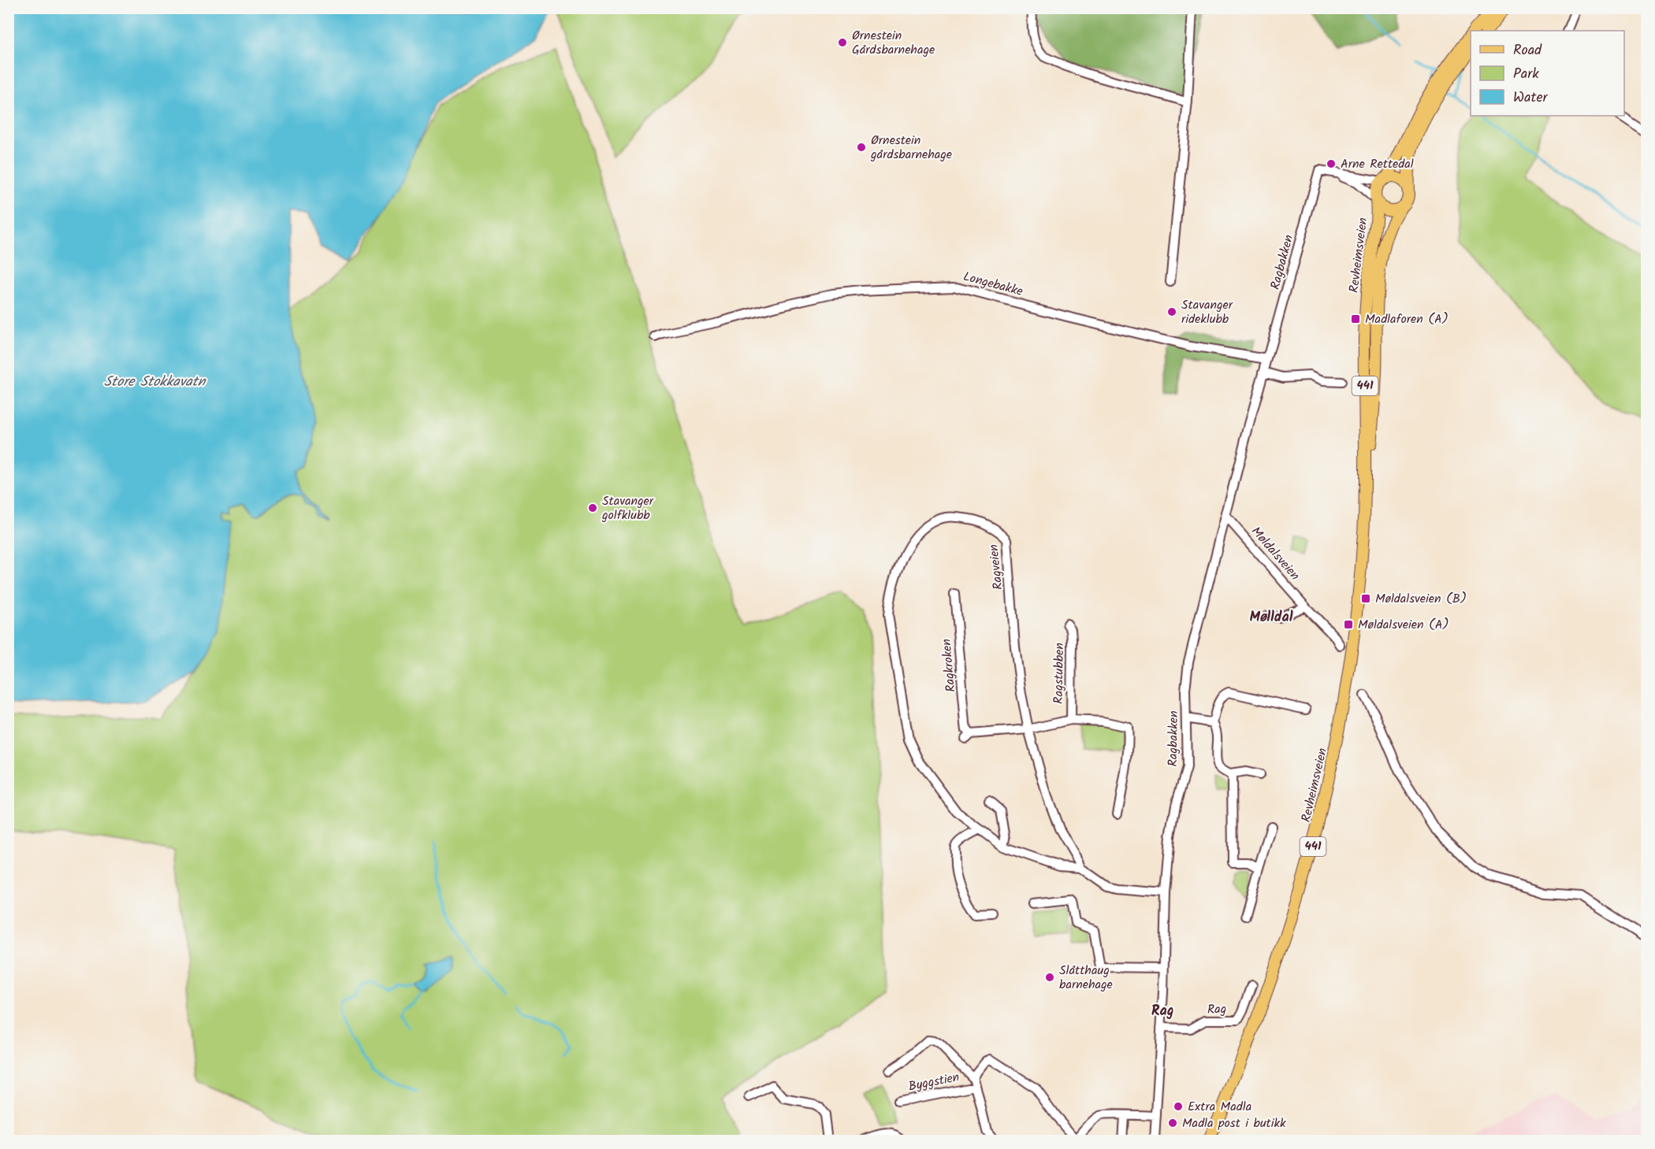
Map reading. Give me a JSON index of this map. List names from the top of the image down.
{
  "streets": {
    "main road": ["Revheimsveien", "441"],
    "street": [
      "Ragbakken",
      "Longebakke",
      "Møldalsveien",
      "Ragveien",
      "Ragkroken",
      "Ragstubben",
      "Rag",
      "Byggstien"
    ]
  },
  "crossings": [
    ["Revheimsveien", "441"],
    ["Ragbakken", "Longebakke"],
    ["Ragbakken", "Møldalsveien"],
    ["Ragbakken", "Ragveien"],
    ["Ragbakken", "Rag"],
    ["Ragveien", "Ragkroken"],
    ["Ragkroken", "Ragstubben"]
  ],
  "districts": ["Mølldal", "Rag"],
  "water": ["Store Stokkavatn"],
  "places": {
    "other": [
      "Ørnestein Gårdsbarnehage",
      "Ørnestein gårdsbarnehage",
      "Arne Rettedal",
      "Stavanger rideklubb",
      "Stavanger golfklubb",
      "Slåtthaug barnehage",
      "Extra Madla",
      "Madla post i butikk"
    ],
    "transit": ["Madlaforen (A)", "Møldalsveien (B)", "Møldalsveien (A)"]
  },
  "legend": ["Road", "Park", "Water"]
}
